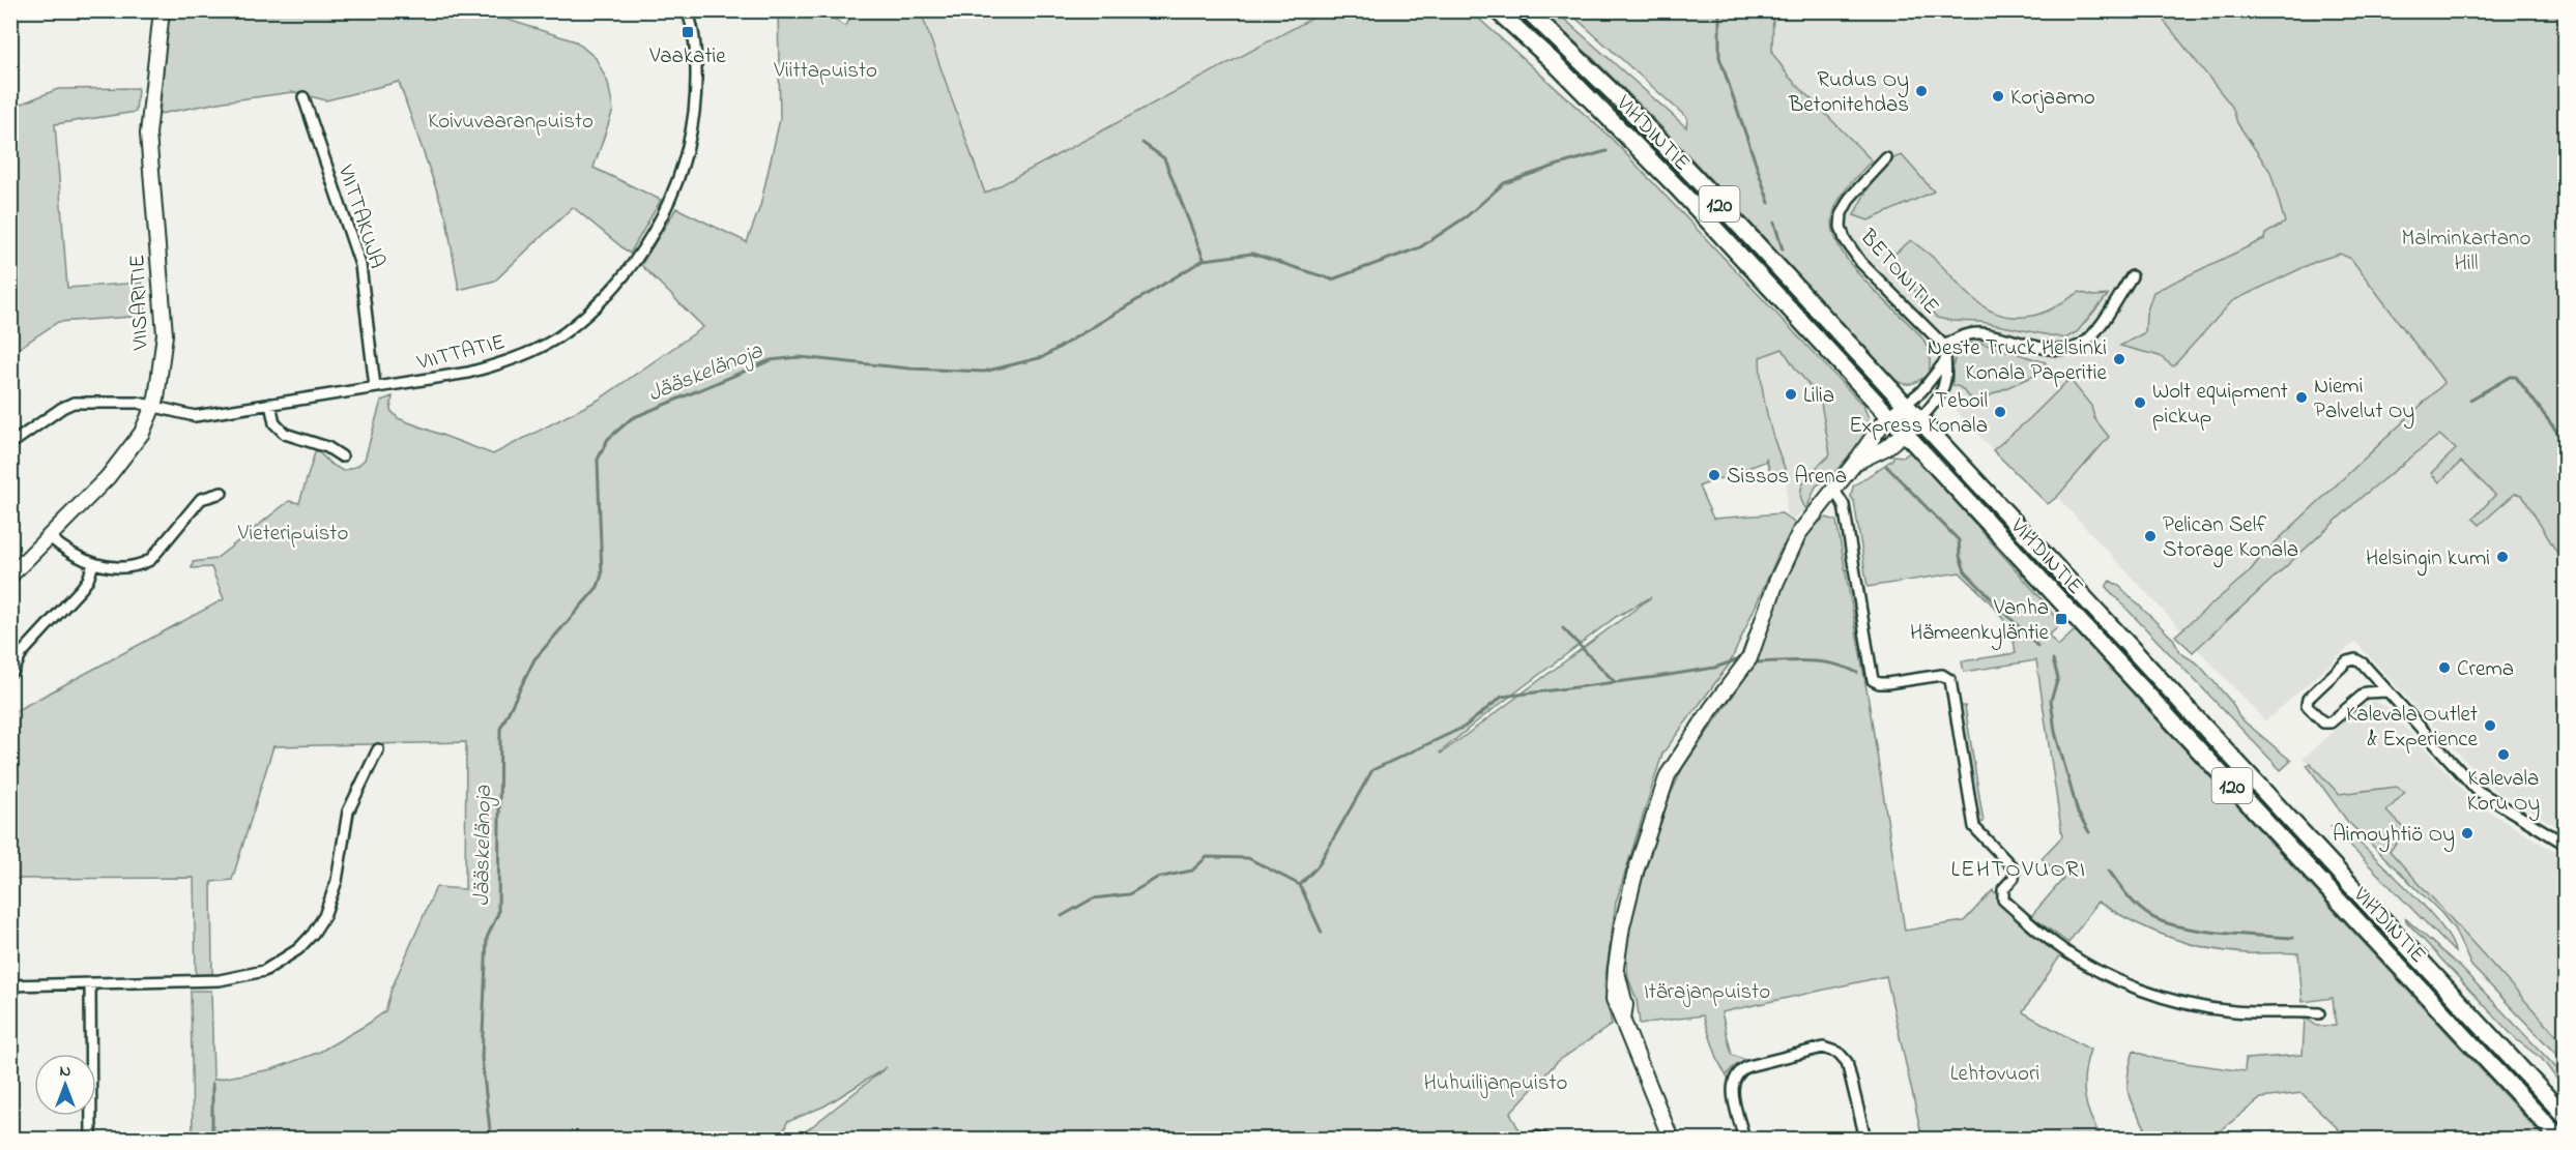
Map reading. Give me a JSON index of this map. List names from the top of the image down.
{
  "streets": {
    "main road": ["VIHDINTIE", "120"],
    "street": [
      "VIITTAKUJA",
      "BETONITIE",
      "VIISARITIE",
      "VIITTATIE"
    ]
  },
  "crossings": [
    ["VIITTAKUJA", "VIITTATIE"],
    ["VIISARITIE", "VIITTATIE"]
  ],
  "districts": ["LEHTOVUORI"],
  "water": ["Jääskelänoja"],
  "parks": [
    "Viittapuisto",
    "Koivuvaaranpuisto",
    "Malminkartano Hill",
    "Vieteripuisto",
    "Itärajanpuisto",
    "Lehtovuori",
    "Huhuilijanpuisto"
  ],
  "places": {
    "transit": ["Vaakatie", "Vanha Hämeenkyläntie"],
    "other": [
      "Rudus Oy Betonitehdas",
      "Korjaamo",
      "Neste Truck Helsinki Konala Paperitie",
      "Lilia",
      "Niemi Palvelut Oy",
      "Wolt equipment pickup",
      "Teboil Express Konala",
      "Sissos Arena",
      "Pelican Self Storage Konala",
      "Helsingin kumi",
      "Crema",
      "Kalevala Outlet & Experience",
      "Kalevala Koru Oy",
      "Aimoyhtiö Oy"
    ]
  },
  "north": "top"
}
